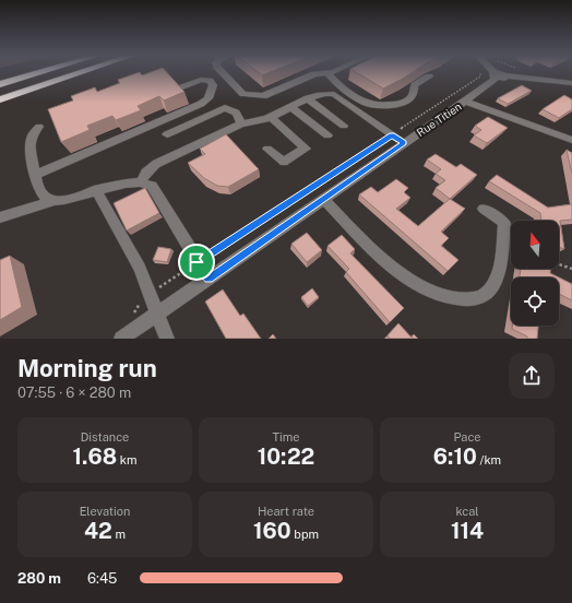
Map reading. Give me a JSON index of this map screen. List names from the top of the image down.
{
  "streets": {
    "street": ["Rue Titien"]
  },
  "north": "top",
  "page": {
    "heading": ["Morning run", "07:55 · 6 × 280 m"],
    "stats": [
      ["Distance", "1.68 km"],
      ["Time", "10:22"],
      ["Pace", "6:10 /km"],
      ["Elevation", "42 m"],
      ["Heart rate", "160 bpm"],
      ["kcal", "114"]
    ],
    "list": [
      {
        "name": "280 m",
        "note": "6:45"
      }
    ]
  }
}
